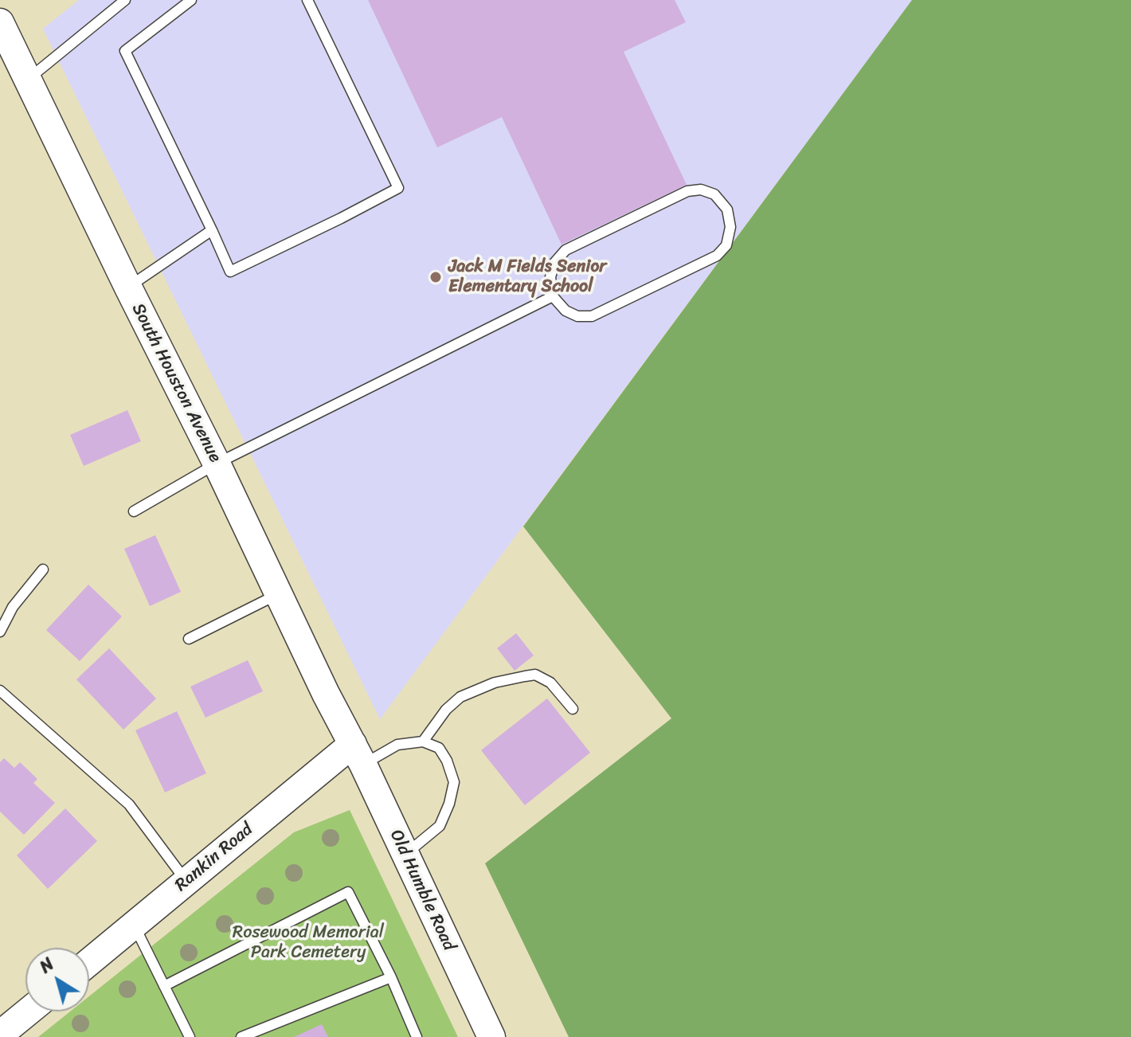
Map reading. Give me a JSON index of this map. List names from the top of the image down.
{
  "streets": {
    "main road": ["South Houston Avenue", "Rankin Road", "Old Humble Road"]
  },
  "crossings": [
    ["South Houston Avenue", "Rankin Road"],
    ["South Houston Avenue", "Old Humble Road"],
    ["Rankin Road", "Old Humble Road"]
  ],
  "parks": ["Rosewood Memorial Park Cemetery"],
  "places": ["Jack M Fields Senior Elementary School"],
  "north": "top left"
}
